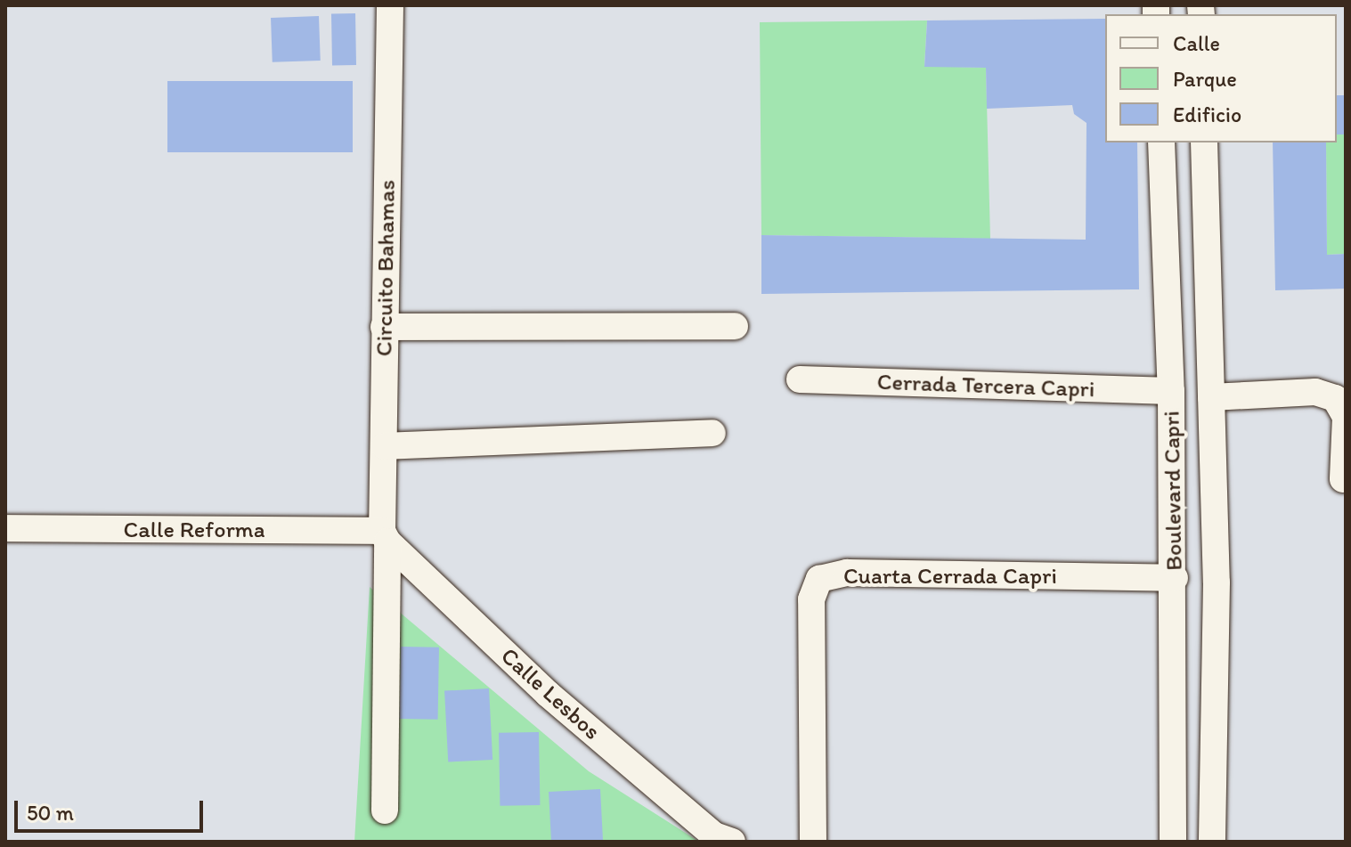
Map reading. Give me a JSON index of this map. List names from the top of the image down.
{
  "streets": {
    "street": [
      "Circuito Bahamas",
      "Cerrada Tercera Capri",
      "Boulevard Capri",
      "Calle Reforma",
      "Cuarta Cerrada Capri",
      "Calle Lesbos"
    ]
  },
  "crossings": [
    ["Circuito Bahamas", "Calle Reforma"],
    ["Circuito Bahamas", "Calle Lesbos"],
    ["Cerrada Tercera Capri", "Boulevard Capri"],
    ["Boulevard Capri", "Cuarta Cerrada Capri"],
    ["Calle Reforma", "Calle Lesbos"]
  ],
  "legend": ["Calle", "Parque", "Edificio"],
  "scale_bar": "50 m"
}
